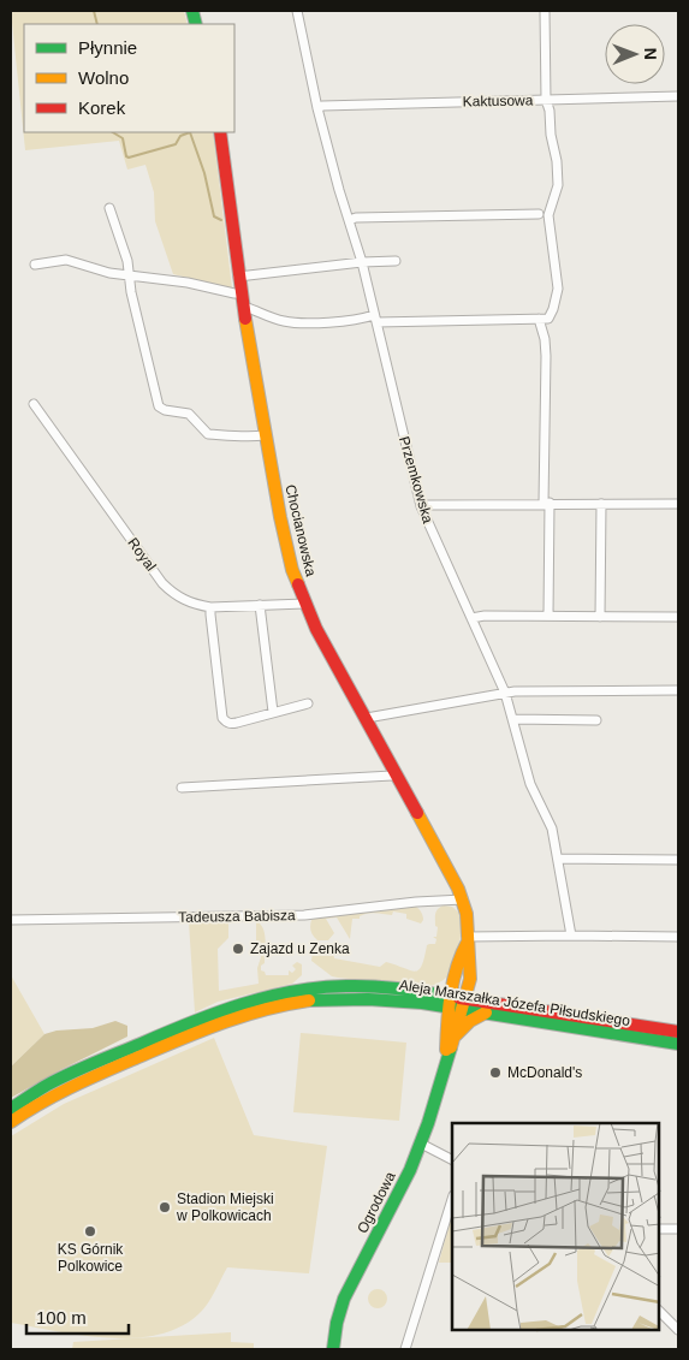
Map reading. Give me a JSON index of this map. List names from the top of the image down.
{
  "streets": {
    "street": [
      "Kaktusowa",
      "Przemkowska",
      "Chocianowska",
      "Royal",
      "Tadeusza Babisza",
      "Aleja Marszałka Józefa Piłsudskiego",
      "Ogrodowa"
    ]
  },
  "crossings": [
    ["Kaktusowa", "Przemkowska"],
    ["Chocianowska", "Royal"],
    ["Chocianowska", "Tadeusza Babisza"],
    ["Chocianowska", "Aleja Marszałka Józefa Piłsudskiego"],
    ["Chocianowska", "Ogrodowa"],
    ["Aleja Marszałka Józefa Piłsudskiego", "Ogrodowa"]
  ],
  "places": [
    "Zajazd u Zenka",
    "McDonald's",
    "Stadion Miejski w Polkowicach",
    "KS Górnik Polkowice"
  ],
  "legend": ["Płynnie", "Wolno", "Korek"],
  "scale_bar": "100 m",
  "north": "right"
}
